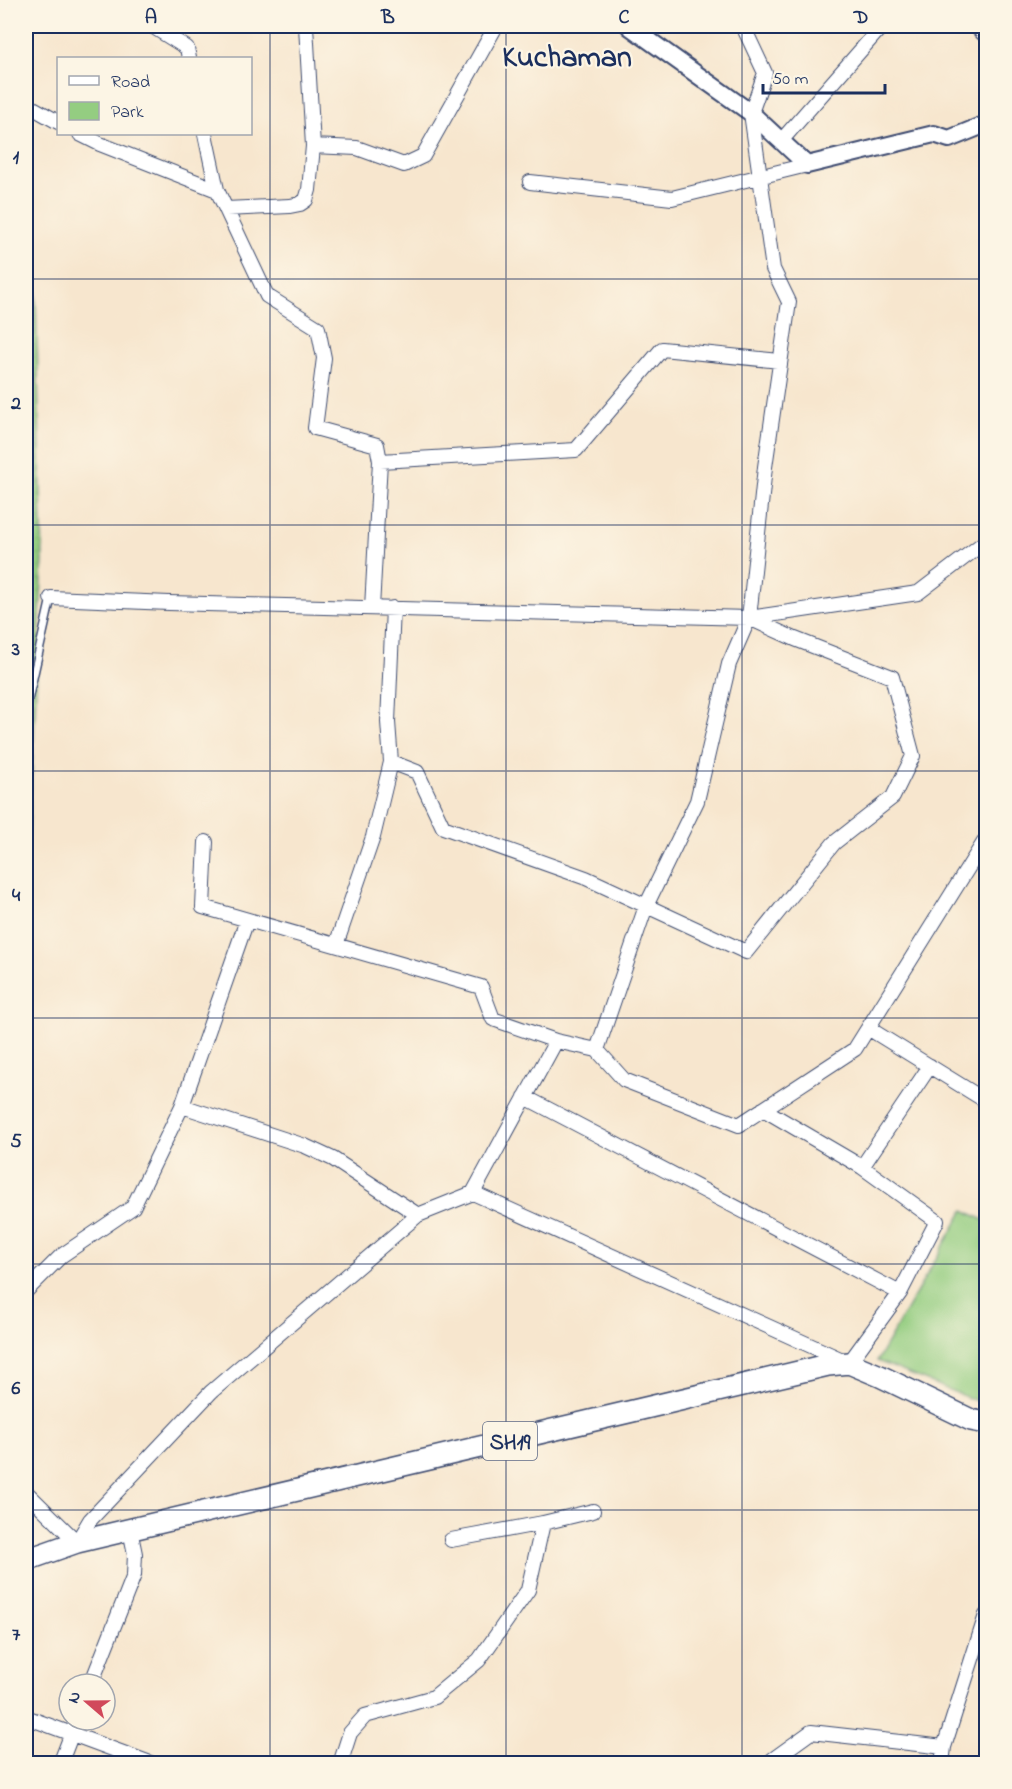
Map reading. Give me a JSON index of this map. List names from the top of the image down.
{
  "streets": {
    "main road": ["SH19"]
  },
  "districts": ["Kuchaman"],
  "legend": ["Road", "Park"],
  "scale_bar": "50 m",
  "north": "left",
  "grid": {
    "columns": [
      "A",
      "B",
      "C",
      "D"
    ],
    "rows": [
      "1",
      "2",
      "3",
      "4",
      "5",
      "6",
      "7"
    ]
  }
}
